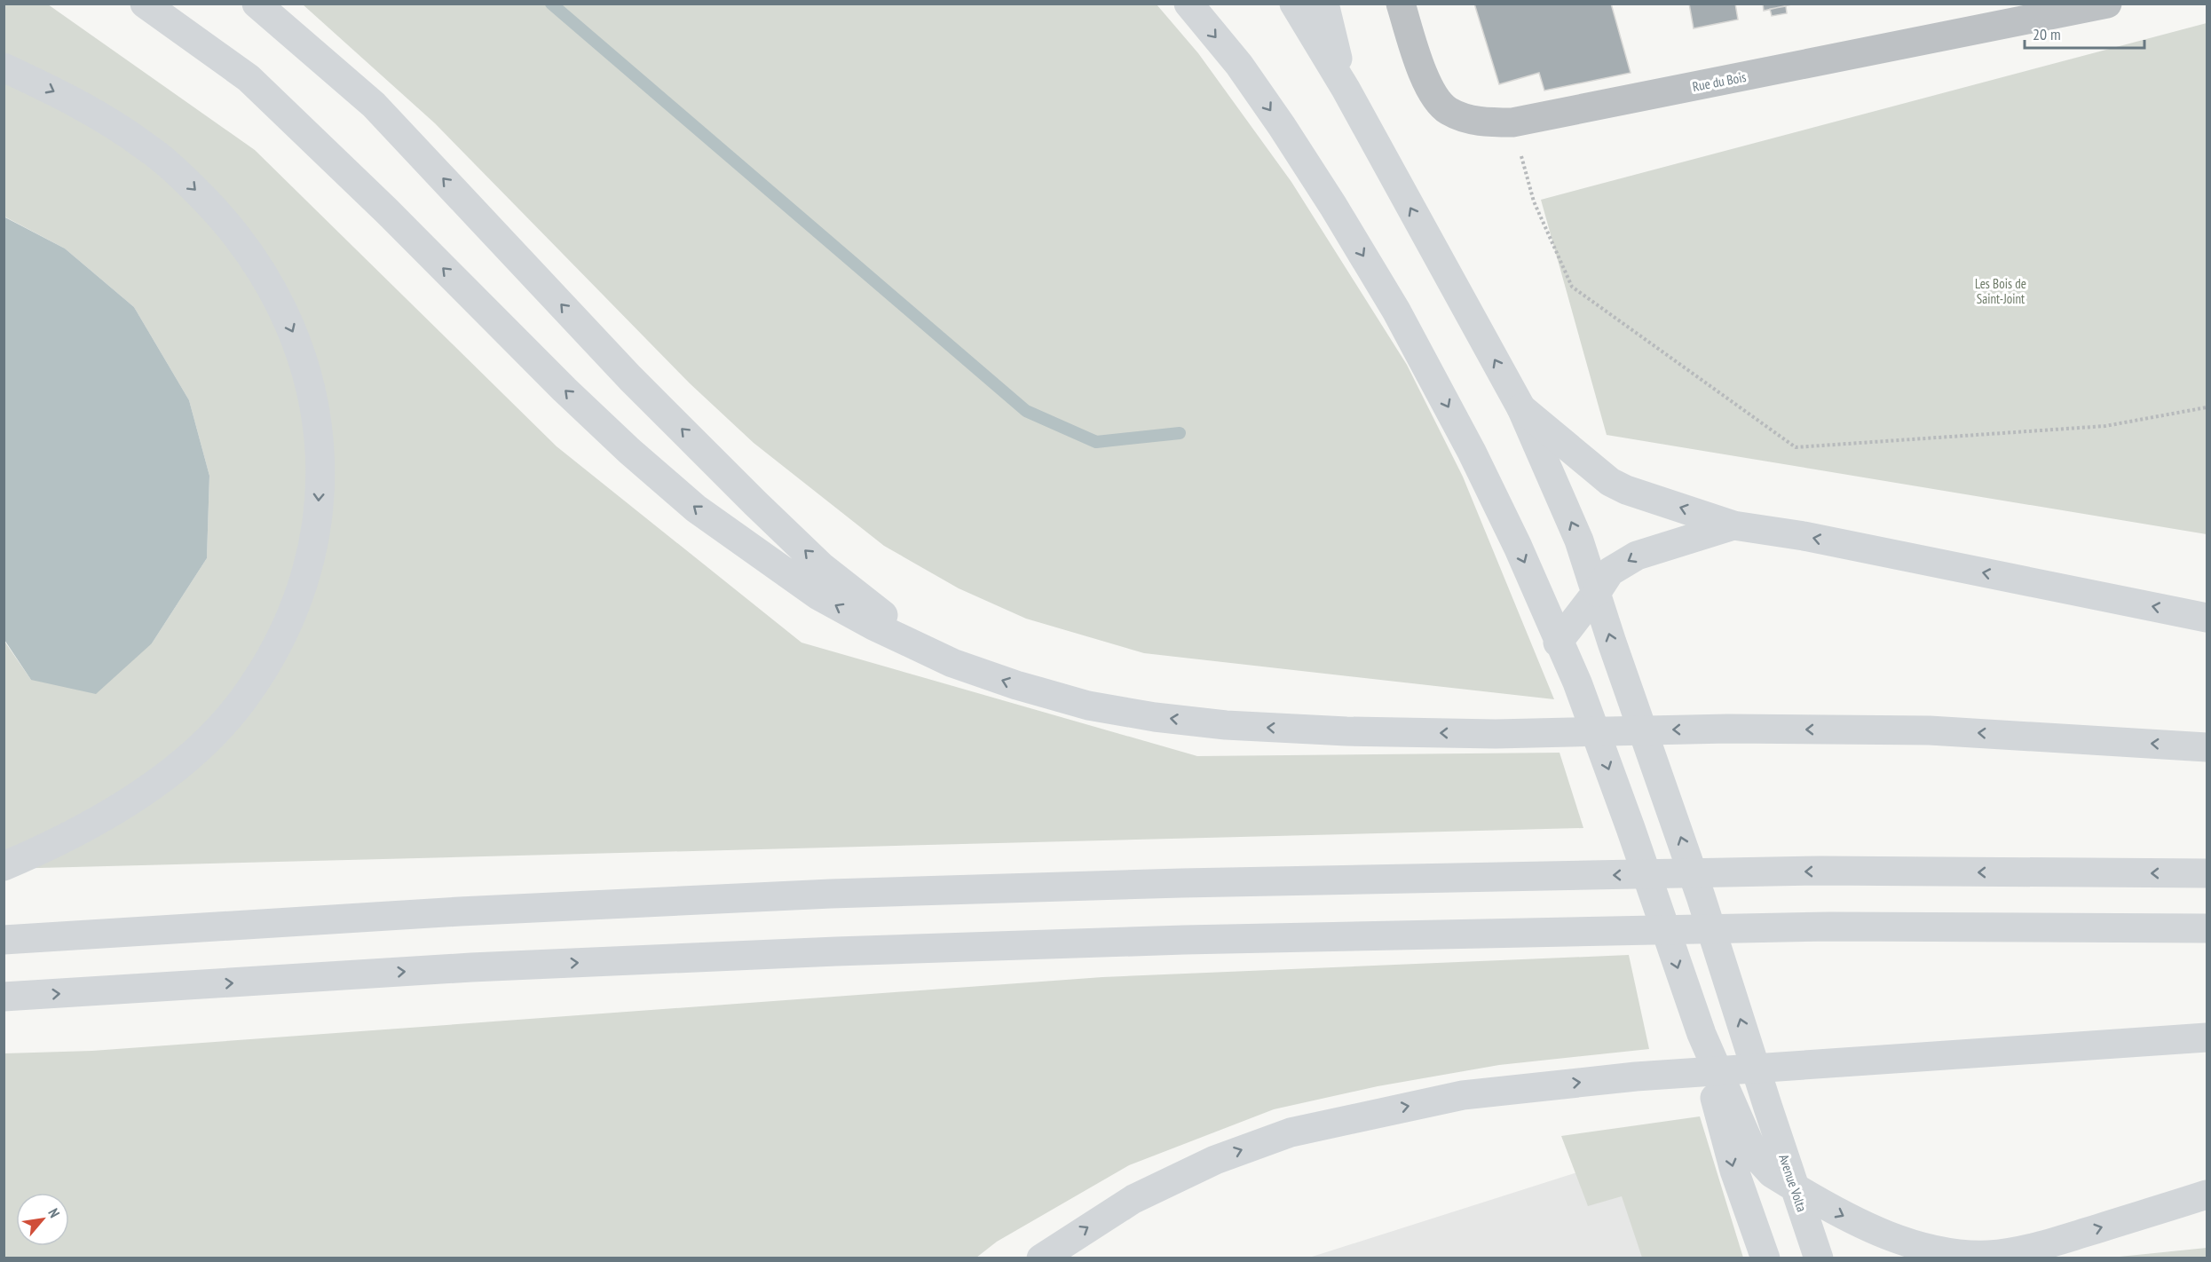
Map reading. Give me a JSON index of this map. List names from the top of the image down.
{
  "streets": {
    "main road": ["Avenue Volta"],
    "street": ["Rue du Bois"]
  },
  "parks": ["Les Bois de Saint-Joint"],
  "scale_bar": "20 m",
  "north": "top right"
}
